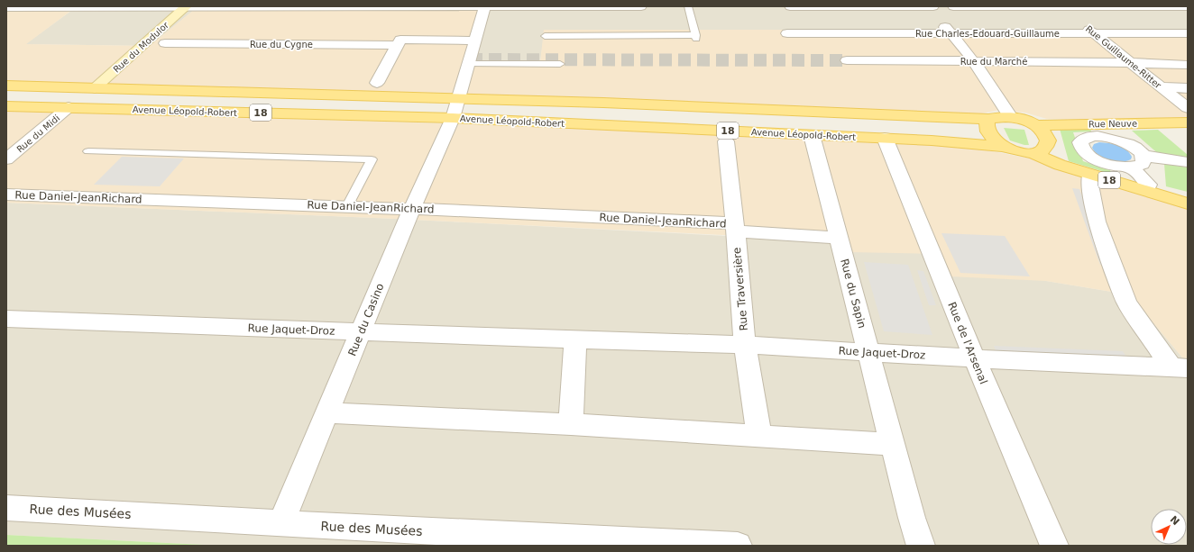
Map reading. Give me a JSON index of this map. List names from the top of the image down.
{
  "streets": {
    "main road": ["Avenue Léopold-Robert", "18", "Rue Neuve"],
    "street": [
      "Rue Charles-Edouard-Guillaume",
      "Rue du Cygne",
      "Rue du Modulor",
      "Rue Guillaume-Ritter",
      "Rue du Marché",
      "Rue du Midi",
      "Rue Daniel-JeanRichard",
      "Rue Traversière",
      "Rue du Sapin",
      "Rue du Casino",
      "Rue Jaquet-Droz",
      "Rue de l'Arsenal",
      "Rue des Musées"
    ]
  },
  "crossings": [
    ["Rue Charles-Edouard-Guillaume", "Rue Guillaume-Ritter"],
    ["Rue Charles-Edouard-Guillaume", "Rue du Marché"],
    ["Rue du Modulor", "Avenue Léopold-Robert"],
    ["Rue Guillaume-Ritter", "Rue du Marché"],
    ["Avenue Léopold-Robert", "18"],
    ["Avenue Léopold-Robert", "Rue du Midi"],
    ["Avenue Léopold-Robert", "Rue du Sapin"],
    ["Avenue Léopold-Robert", "Rue du Casino"],
    ["Avenue Léopold-Robert", "Rue de l'Arsenal"],
    ["18", "Rue Neuve"],
    ["Rue Daniel-JeanRichard", "Rue Traversière"],
    ["Rue Daniel-JeanRichard", "Rue du Sapin"],
    ["Rue Daniel-JeanRichard", "Rue du Casino"],
    ["Rue Traversière", "Rue Jaquet-Droz"],
    ["Rue du Sapin", "Rue Jaquet-Droz"],
    ["Rue du Casino", "Rue Jaquet-Droz"],
    ["Rue du Casino", "Rue des Musées"],
    ["Rue Jaquet-Droz", "Rue de l'Arsenal"]
  ],
  "north": "top right"
}
